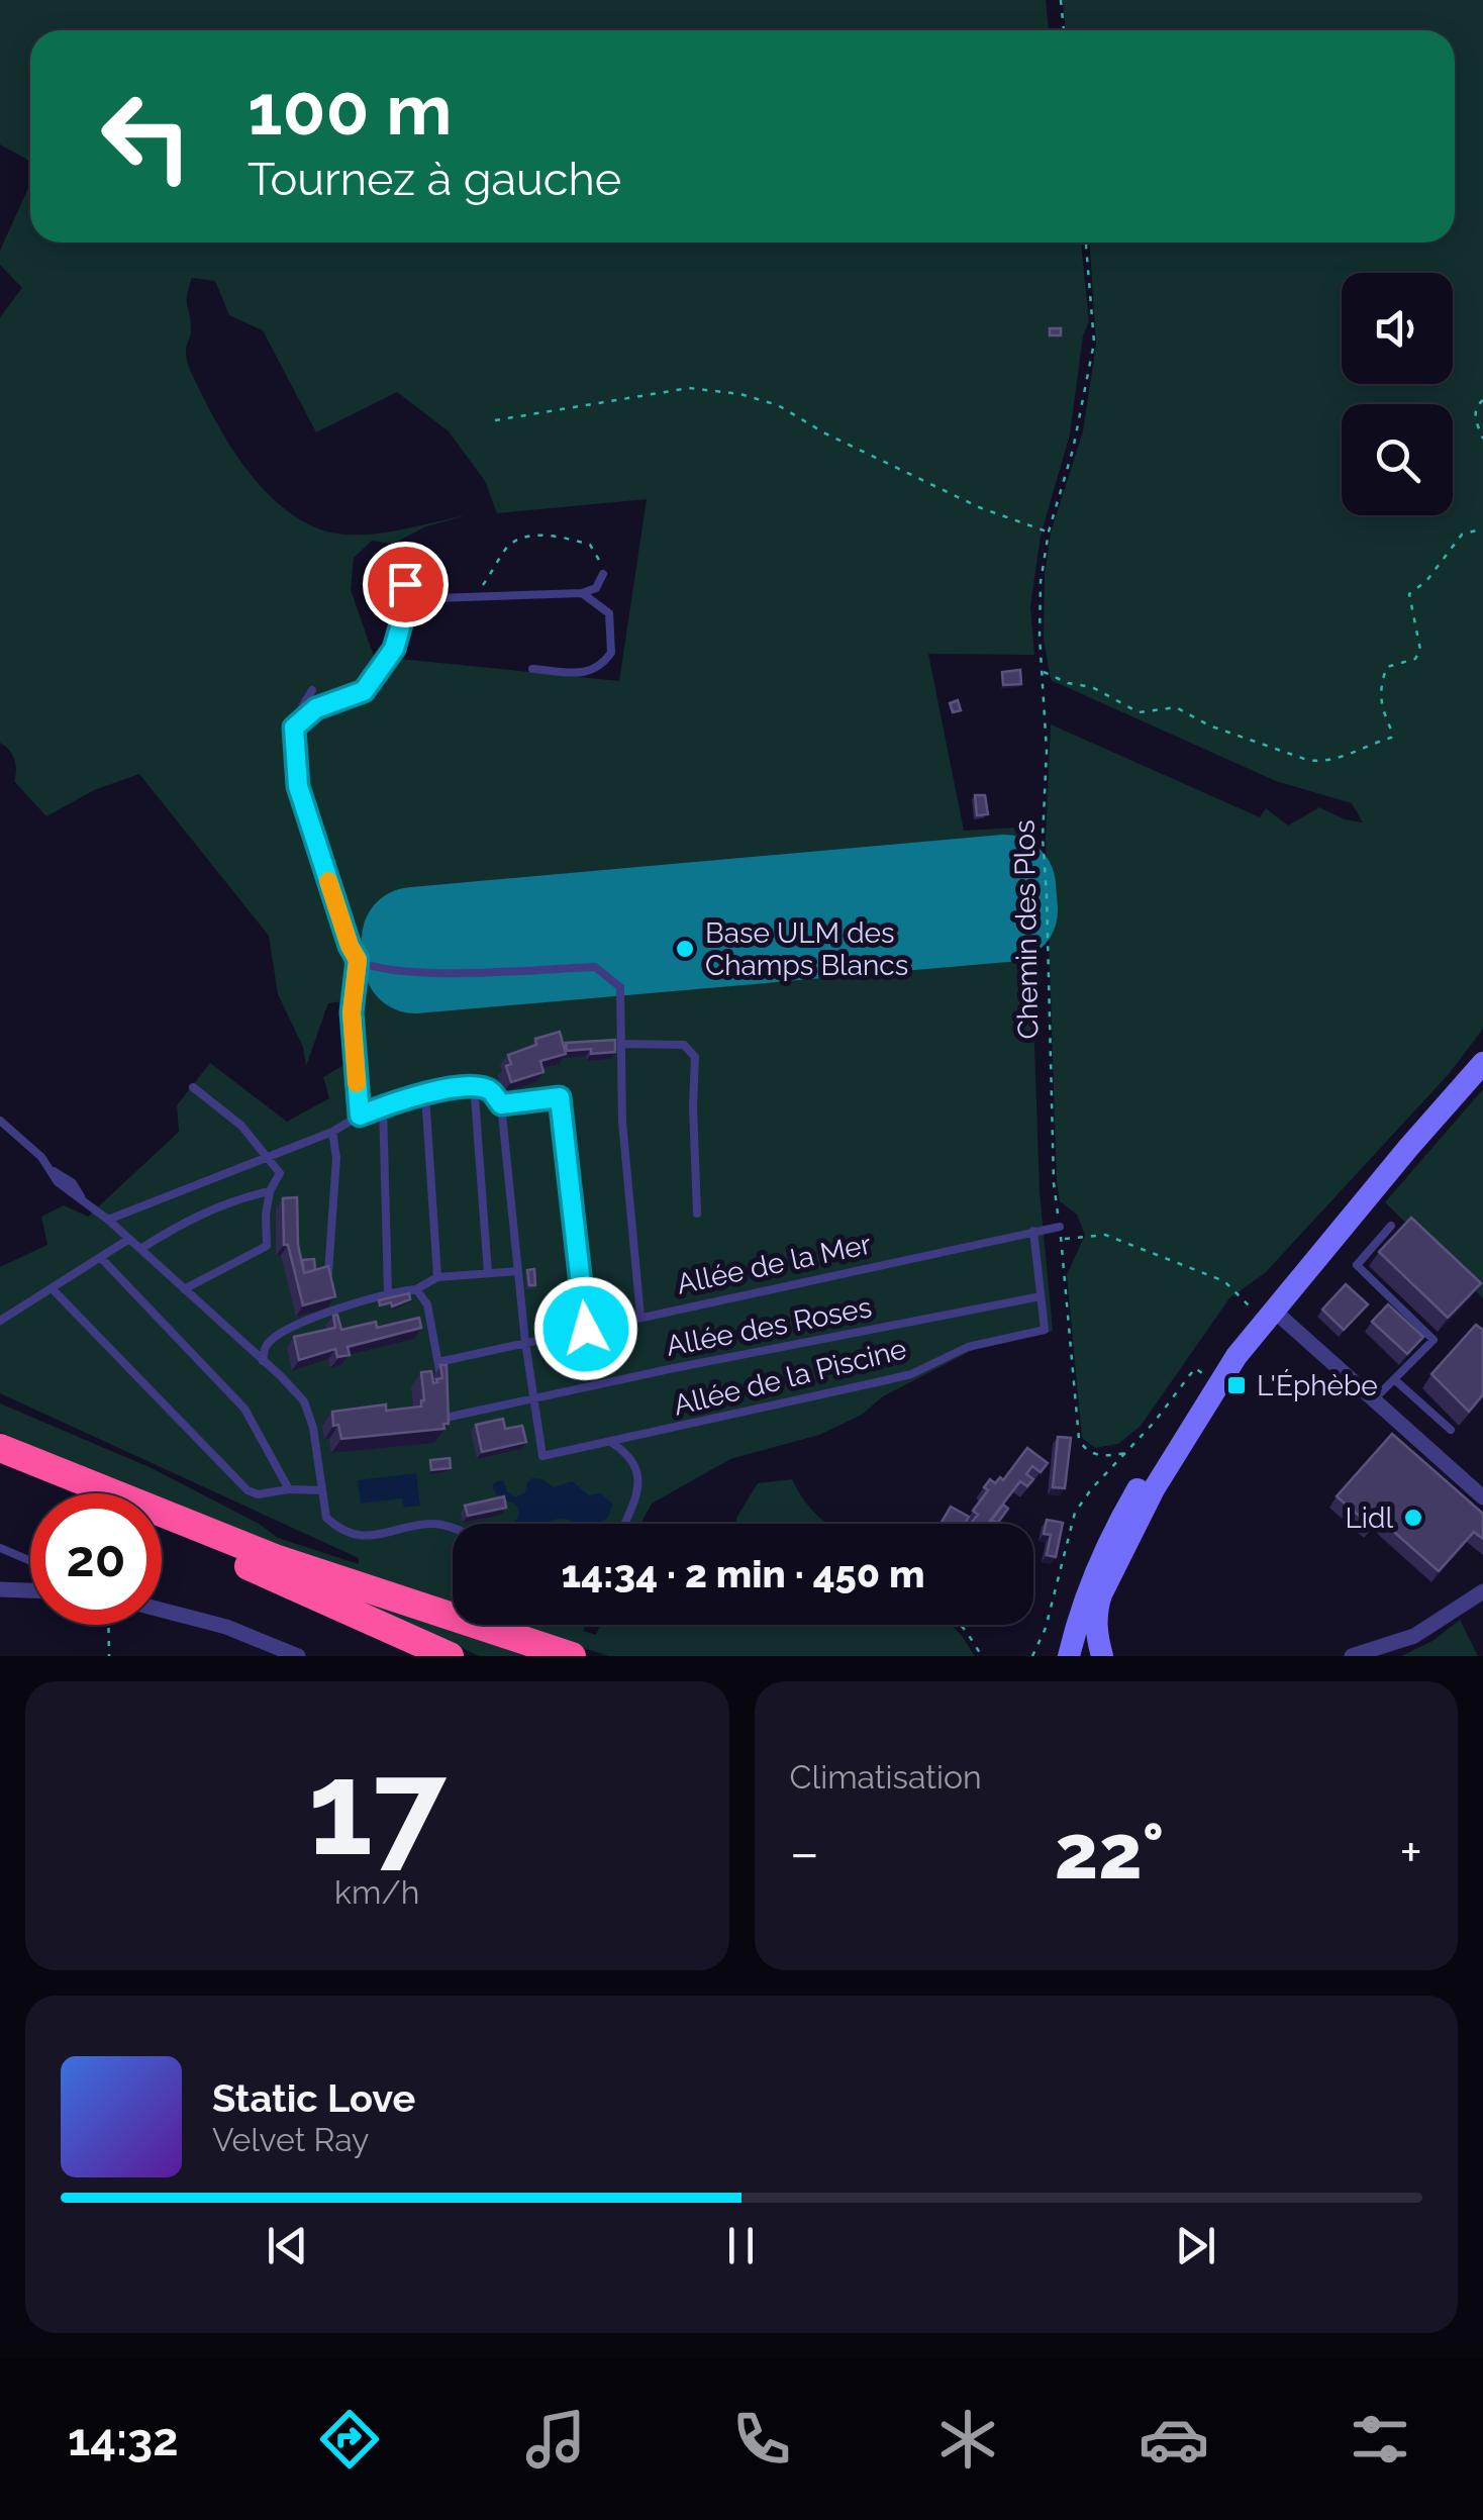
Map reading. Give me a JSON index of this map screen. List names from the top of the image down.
{
  "streets": {
    "lane": ["Allée de la Mer", "Allée des Roses", "Allée de la Piscine"],
    "path": ["Chemin des Plos"]
  },
  "crossings": [
    ["Chemin des Plos", "Allée de la Mer"],
    ["Allée des Roses", "Allée de la Piscine"]
  ],
  "places": {
    "other": ["Base ULM des Champs Blancs", "Lidl"],
    "transit": ["L'Éphèbe"]
  },
  "page": {
    "turn": ["100 m", "Tournez à gauche"],
    "limit": "20",
    "trip": "14:34 · 2 min · 450 m",
    "tile": [
      ["17", "km/h"],
      "Climatisation"
    ],
    "heat": ["−", "22°", "+"],
    "song": ["Static Love", "Velvet Ray"],
    "tabs": "14:32"
  }
}
